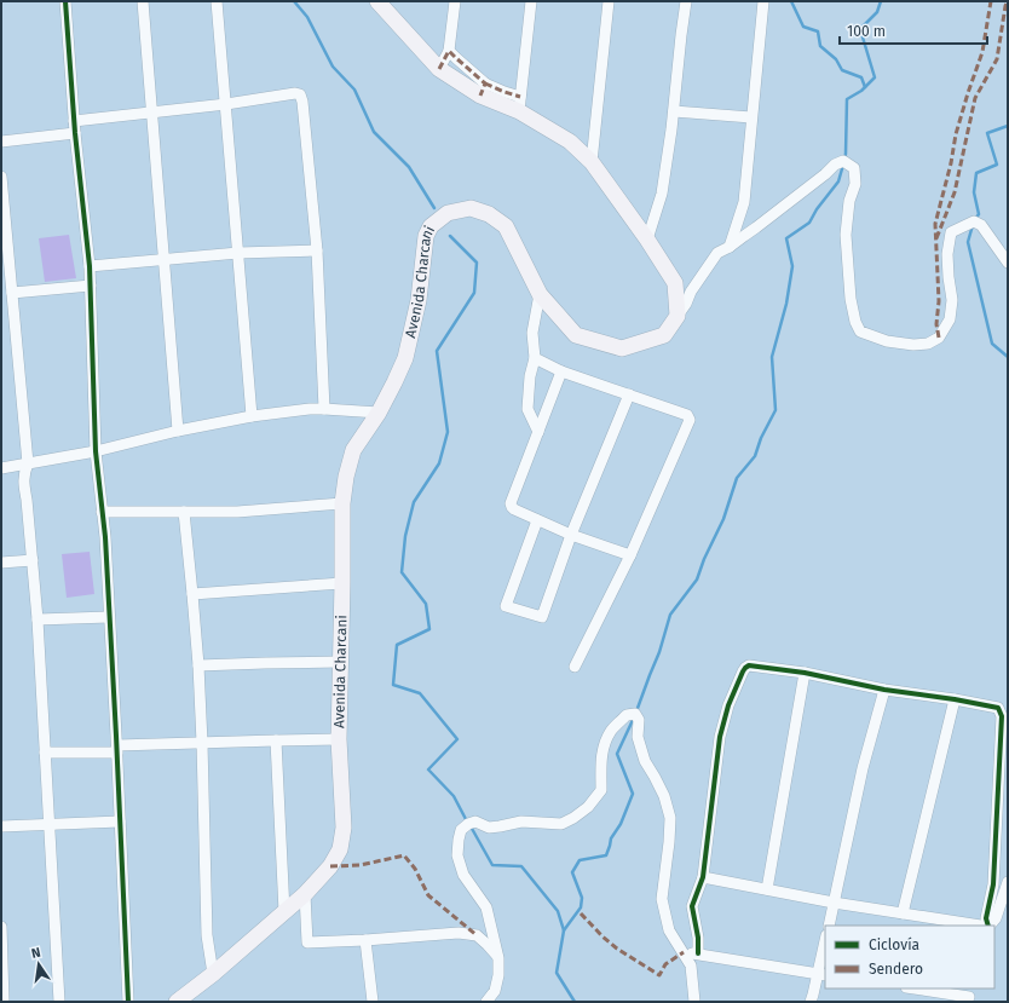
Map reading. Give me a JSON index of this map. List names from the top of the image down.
{
  "streets": {
    "main road": ["Avenida Charcani"]
  },
  "legend": ["Ciclovía", "Sendero"],
  "scale_bar": "100 m",
  "north": "top"
}
